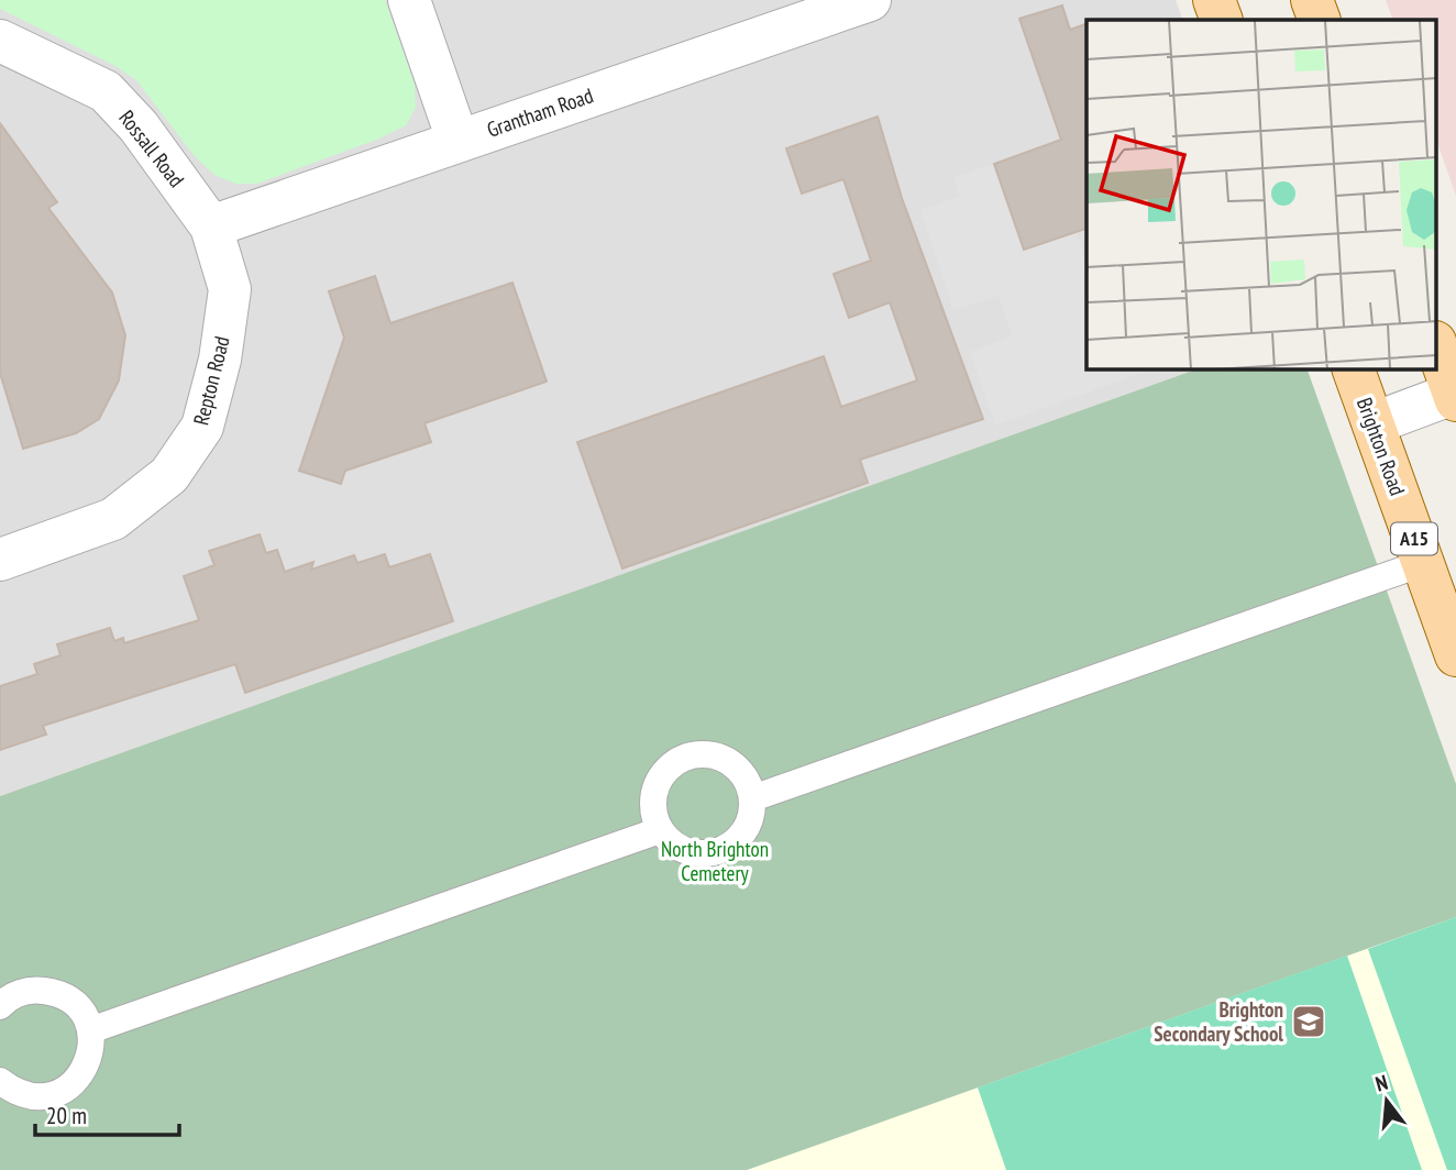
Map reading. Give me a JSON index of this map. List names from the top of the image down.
{
  "streets": {
    "main road": ["Brighton Road", "A15"],
    "street": ["Grantham Road", "Rossall Road", "Repton Road"]
  },
  "crossings": [
    ["Grantham Road", "Rossall Road"],
    ["Grantham Road", "Repton Road"],
    ["Rossall Road", "Repton Road"]
  ],
  "parks": ["North Brighton Cemetery"],
  "places": {
    "school or university": ["Brighton Secondary School"]
  },
  "scale_bar": "20 m",
  "north": "top"
}
